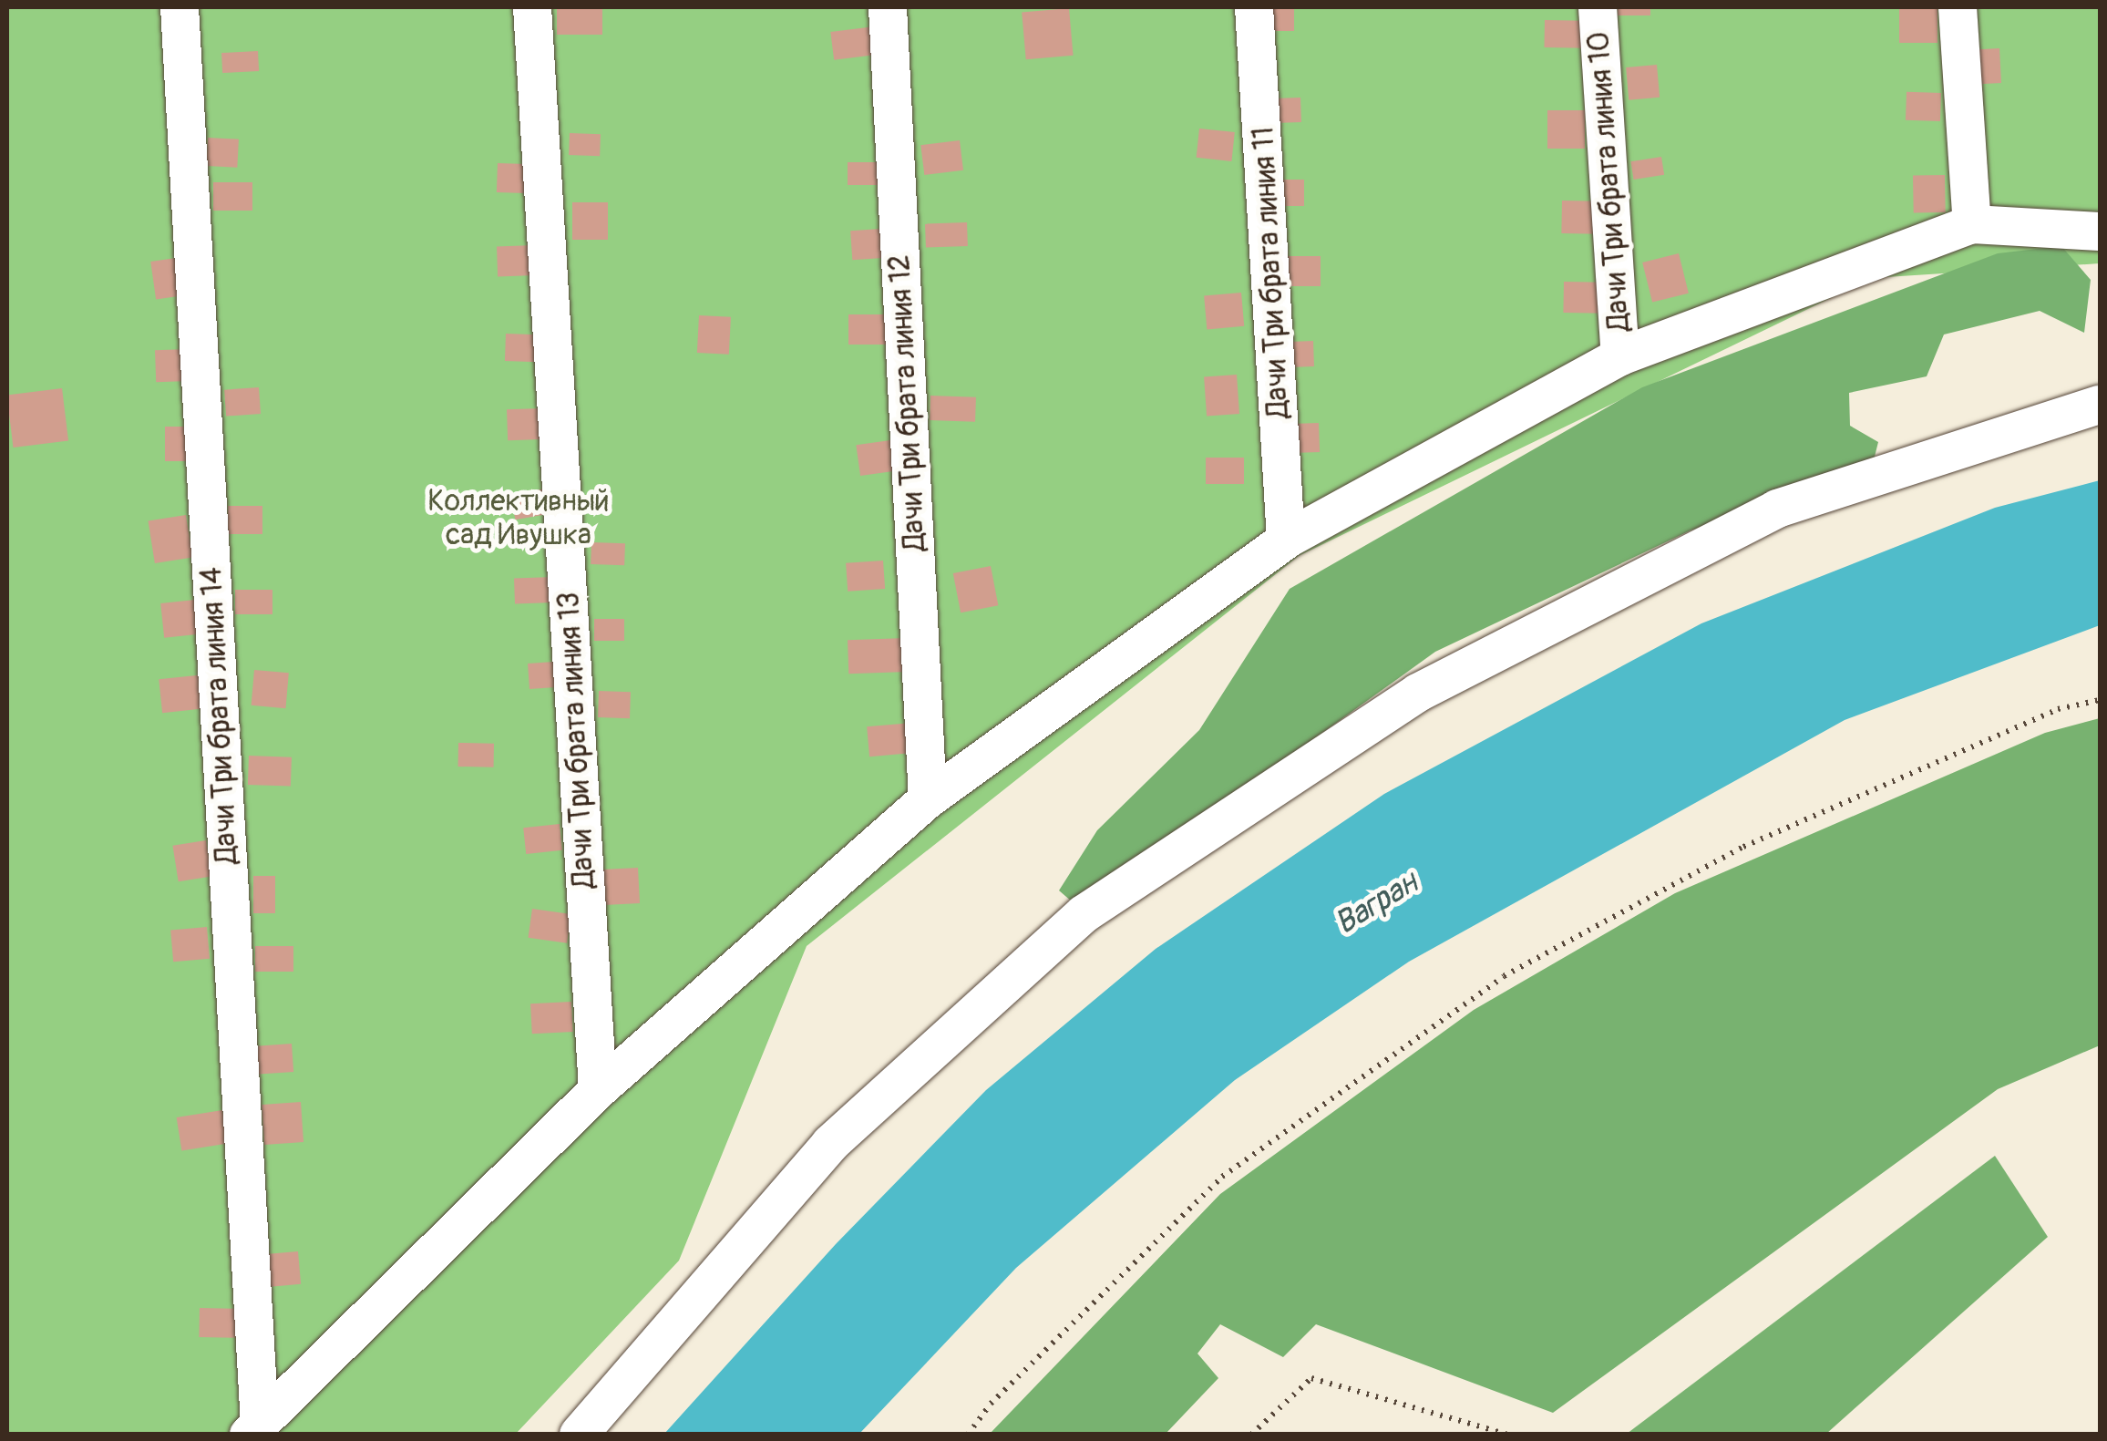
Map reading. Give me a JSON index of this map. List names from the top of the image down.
{
  "streets": {
    "street": [
      "Дачи Три брата линия 10",
      "Дачи Три брата линия 11",
      "Дачи Три брата линия 12",
      "Дачи Три брата линия 14",
      "Дачи Три брата линия 13"
    ]
  },
  "water": ["Вагран"],
  "parks": ["Коллективный сад Ивушка"]
}
